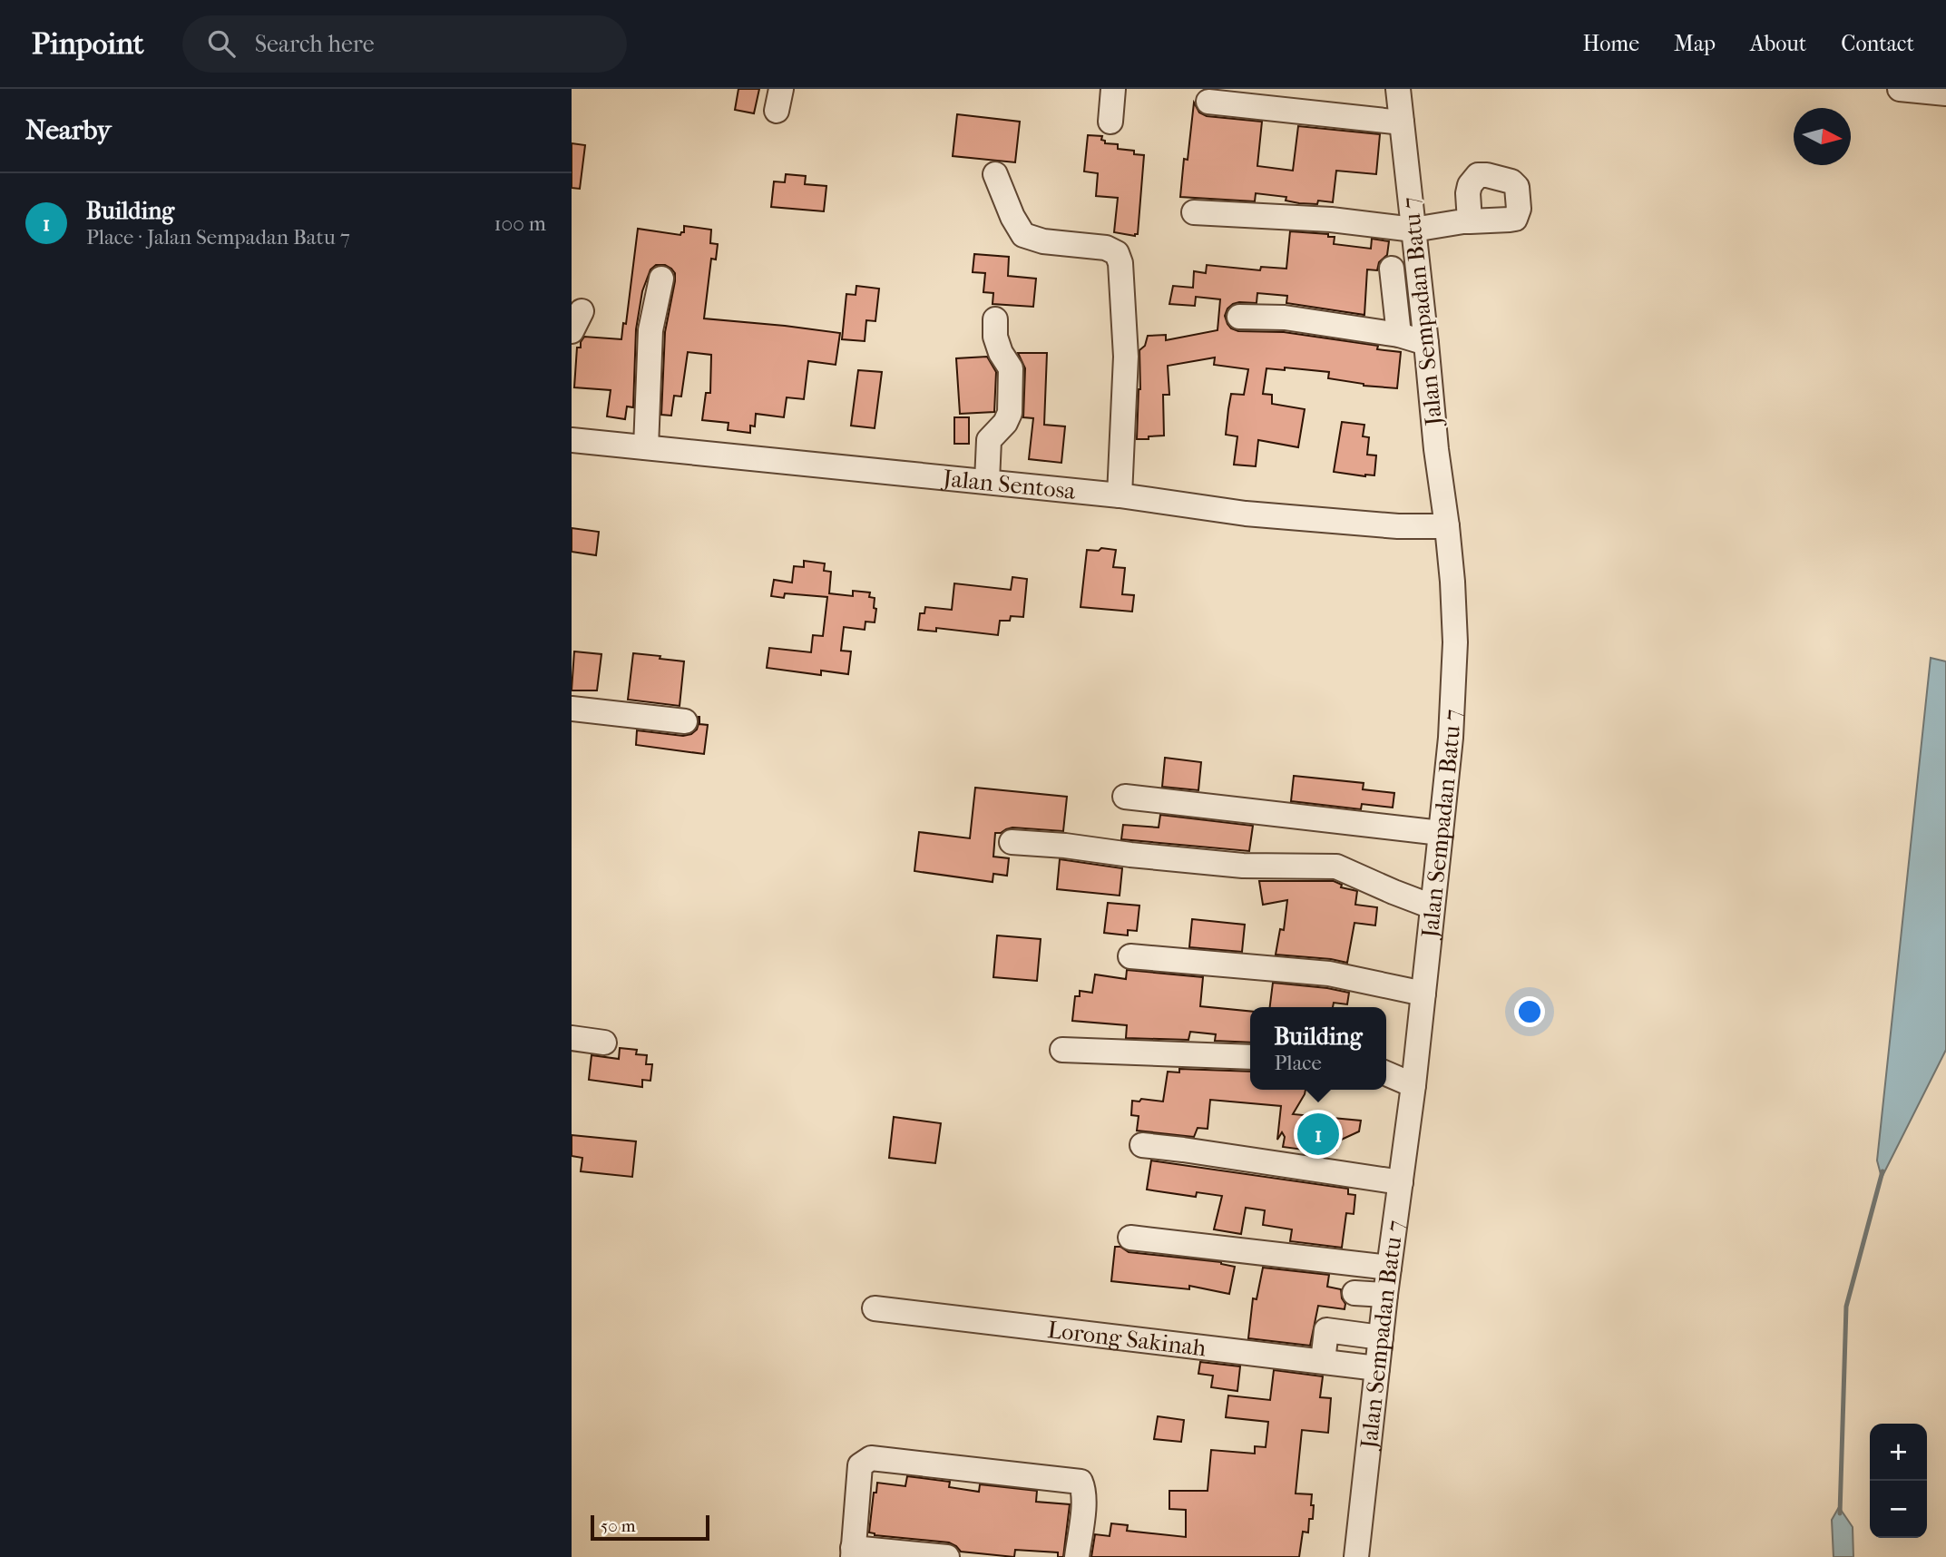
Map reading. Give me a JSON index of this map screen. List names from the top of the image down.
{
  "streets": {
    "street": ["Jalan Sempadan Batu 7", "Jalan Sentosa", "Lorong Sakinah"]
  },
  "crossings": [
    ["Jalan Sempadan Batu 7", "Jalan Sentosa"],
    ["Jalan Sempadan Batu 7", "Lorong Sakinah"]
  ],
  "scale_bar": "50 m",
  "north": "right",
  "page": {
    "header": "Pinpoint",
    "search": "Search here",
    "nav": [
      "Home",
      "Map",
      "About",
      "Contact"
    ],
    "heading": "Nearby",
    "list": [
      {
        "mark": "1",
        "name": "Building",
        "note": "Place · Jalan Sempadan Batu 7",
        "value": "100 m"
      }
    ],
    "popup": ["Building", "Place"],
    "pins": "1",
    "map_buttons": ["+", "−"],
    "scale": "50 m"
  }
}
